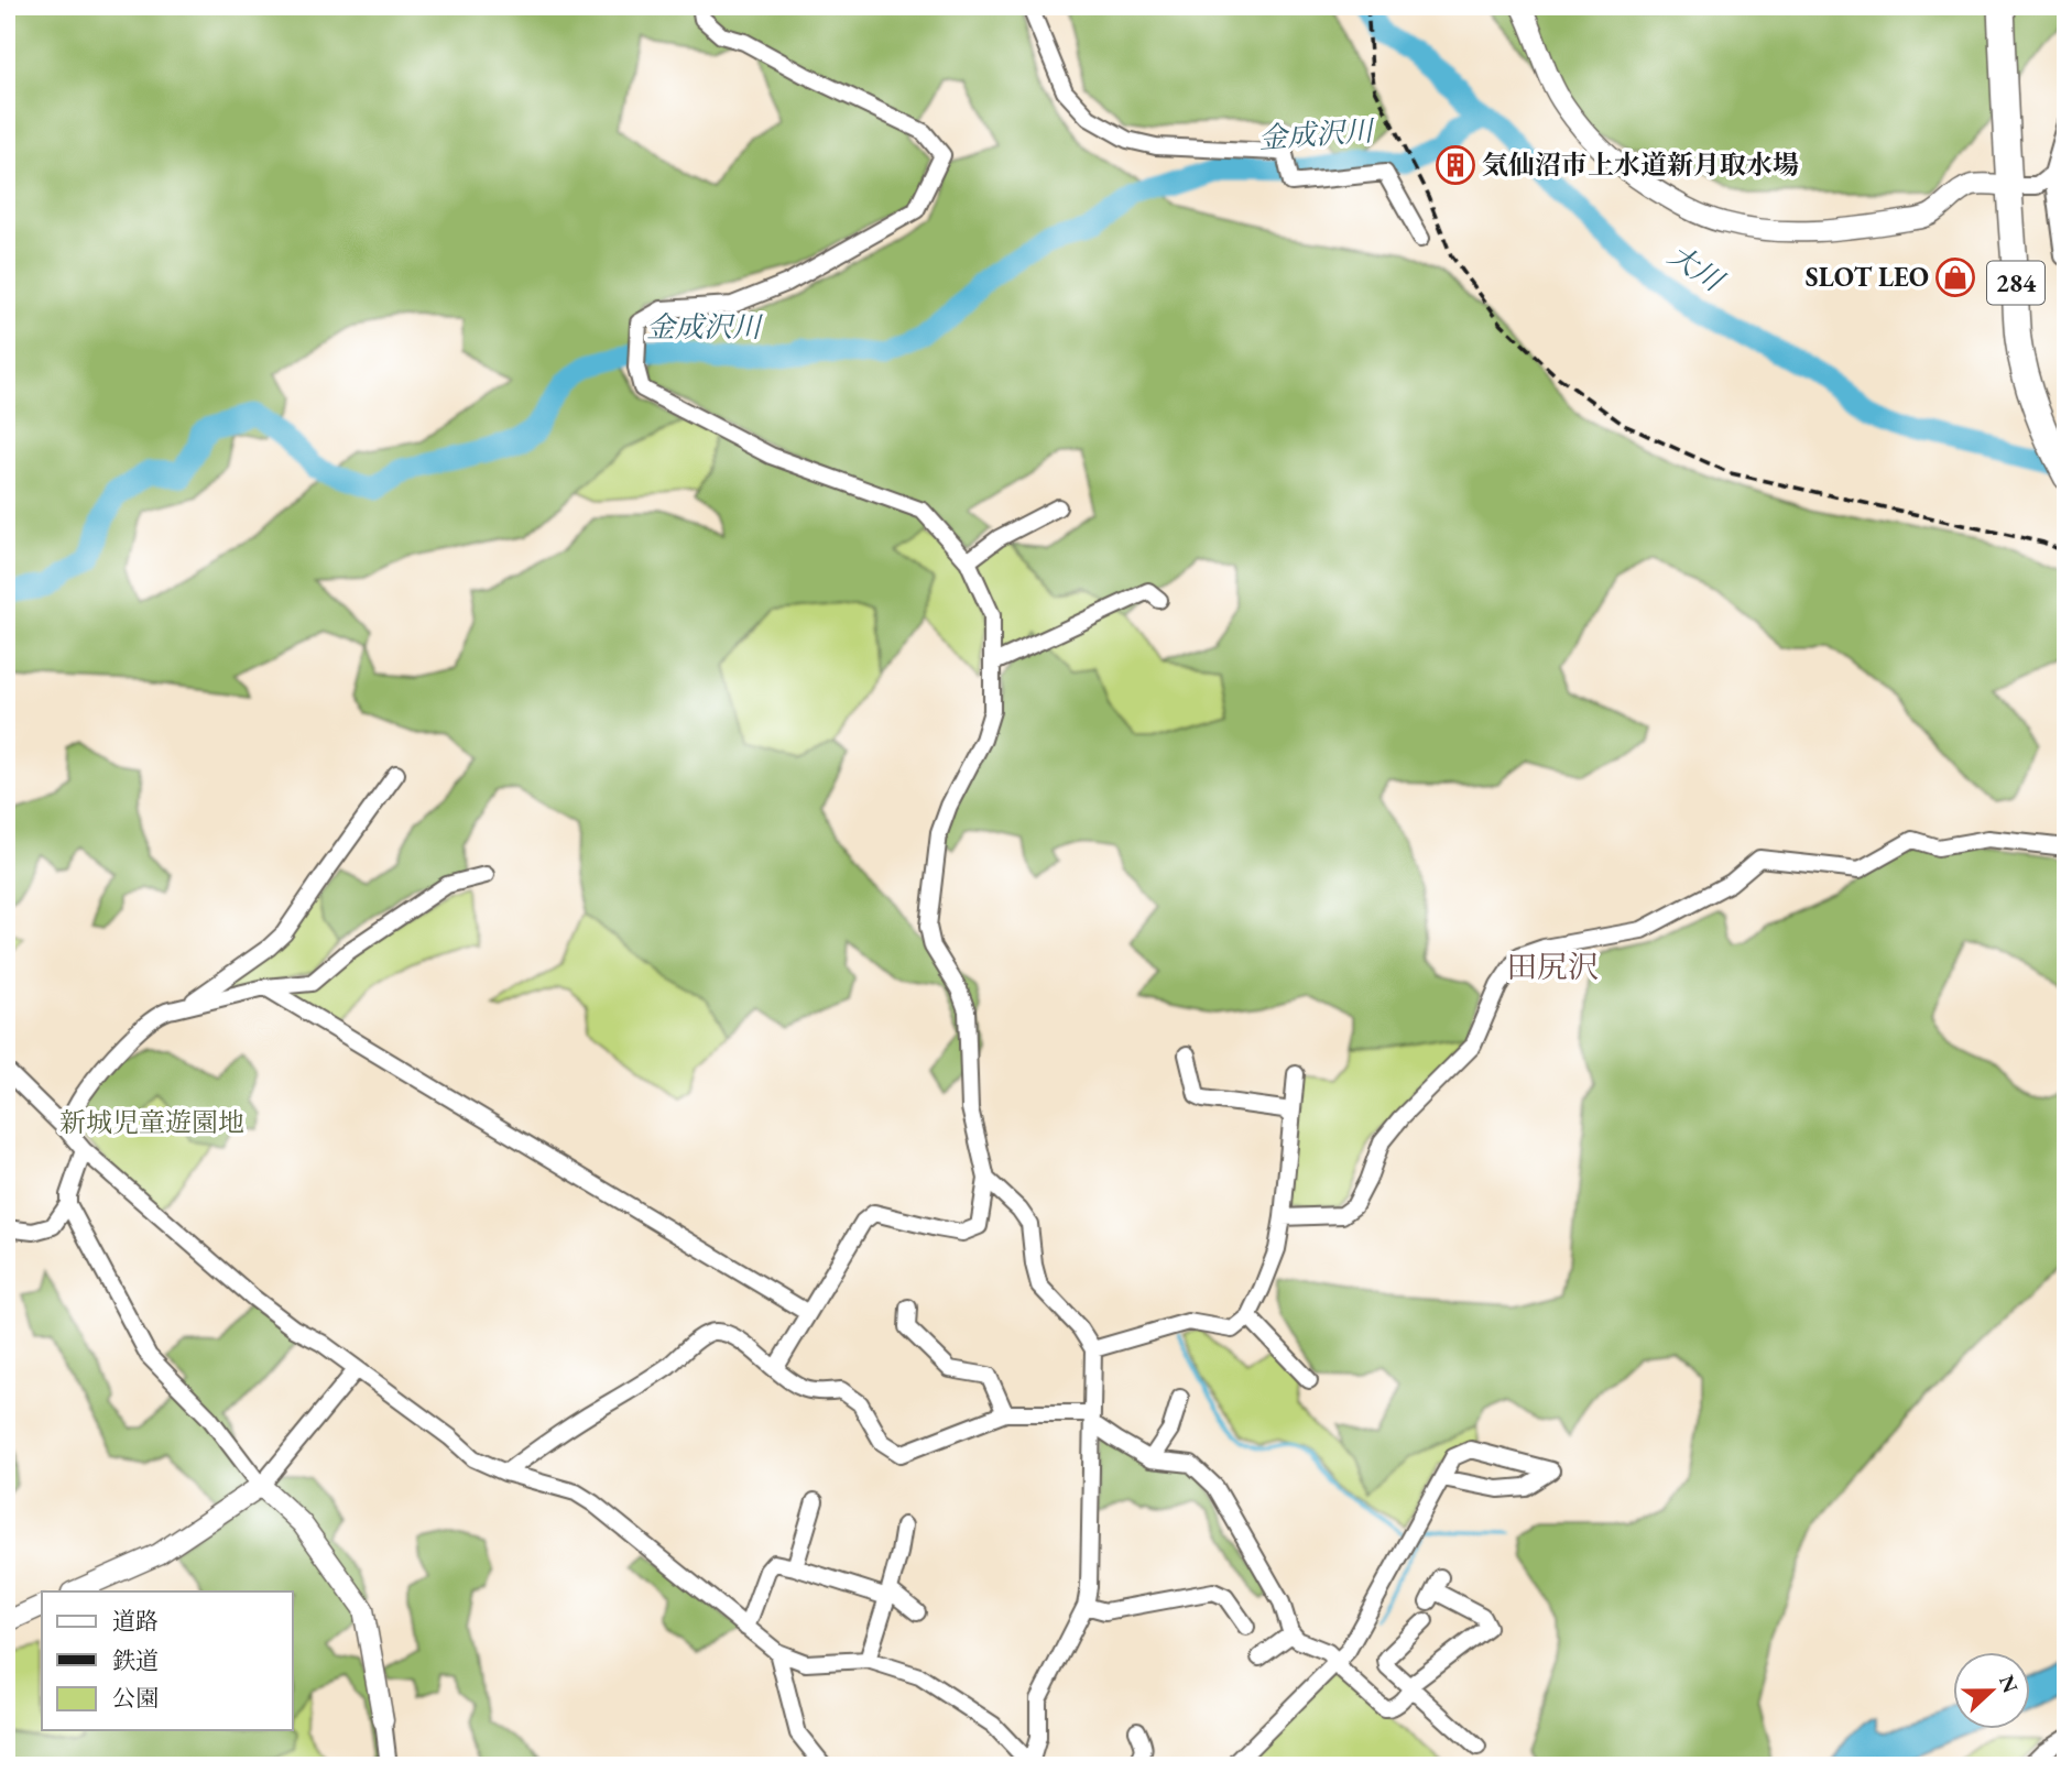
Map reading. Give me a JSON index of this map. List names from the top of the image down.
{
  "streets": {
    "highway": ["284"]
  },
  "districts": ["田尻沢"],
  "water": ["金成沢川", "大川"],
  "parks": ["新城児童遊園地"],
  "places": {
    "building": ["気仙沼市上水道新月取水場"],
    "shop": ["SLOT LEO"]
  },
  "legend": ["道路", "鉄道", "公園"],
  "north": "right"
}
